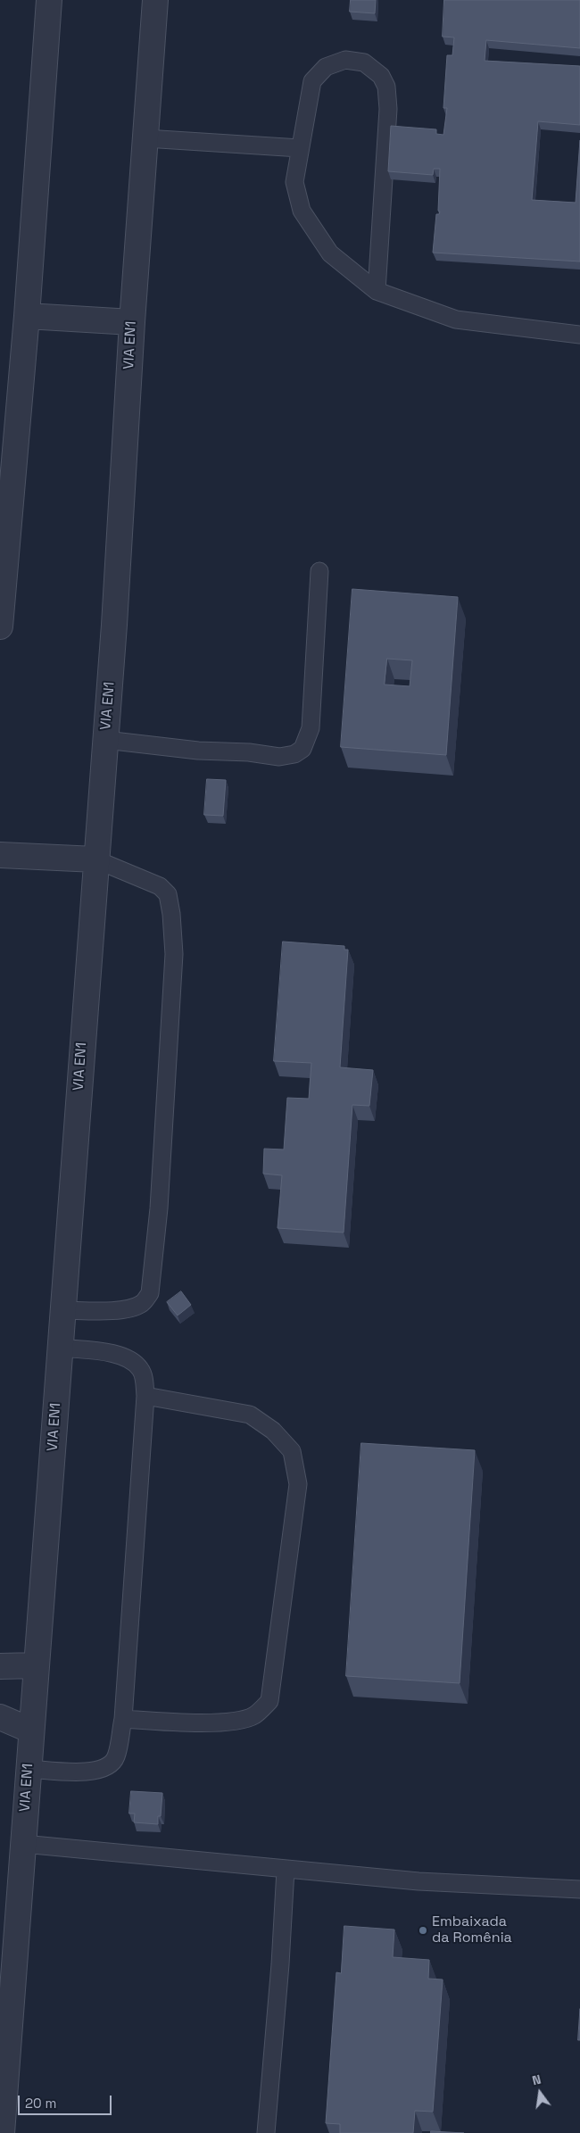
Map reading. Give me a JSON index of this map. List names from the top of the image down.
{
  "streets": {
    "street": ["VIA EN1"]
  },
  "places": ["Embaixada da Romênia"],
  "scale_bar": "20 m",
  "north": "top"
}
